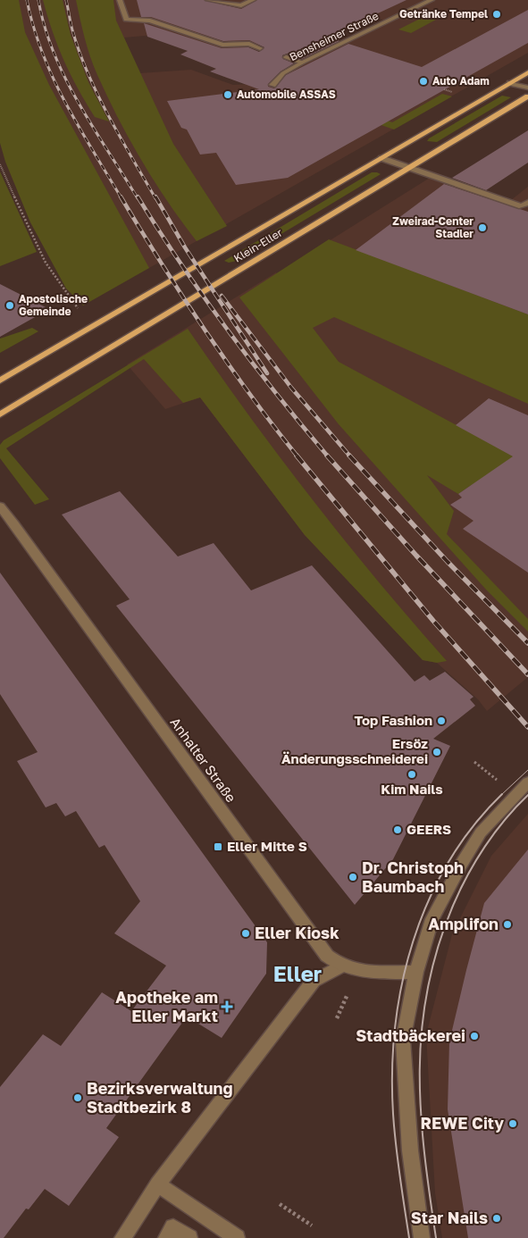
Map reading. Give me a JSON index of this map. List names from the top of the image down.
{
  "streets": {
    "main road": ["Klein-Eller"],
    "street": ["Bensheimer Straße", "Anhalter Straße"]
  },
  "districts": ["Eller"],
  "places": {
    "other": [
      "Getränke Tempel",
      "Auto Adam",
      "Automobile ASSAS",
      "Zweirad-Center Stadler",
      "Apostolische Gemeinde",
      "Top Fashion",
      "Ersöz Änderungsschneiderei",
      "Kim Nails",
      "GEERS",
      "Dr. Christoph Baumbach",
      "Amplifon",
      "Eller Kiosk",
      "Stadtbäckerei",
      "Bezirksverwaltung Stadtbezirk 8",
      "REWE City",
      "Star Nails"
    ],
    "transit": ["Eller Mitte S"],
    "health": ["Apotheke am Eller Markt"]
  }
}
